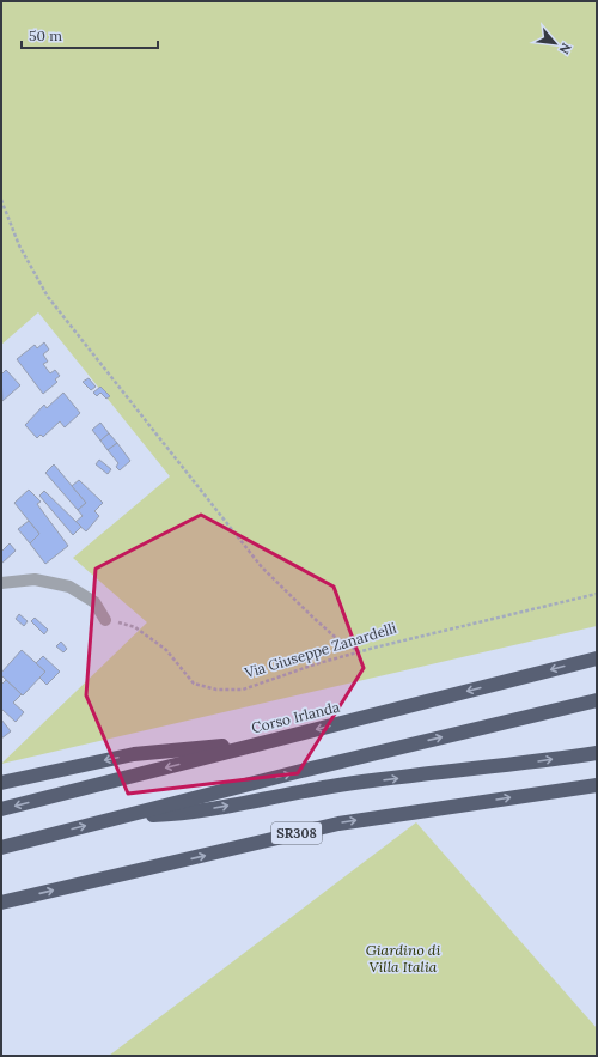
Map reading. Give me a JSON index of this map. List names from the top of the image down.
{
  "streets": {
    "highway": ["Corso Irlanda", "SR308"],
    "path": ["Via Giuseppe Zanardelli"]
  },
  "parks": ["Giardino di Villa Italia"],
  "scale_bar": "50 m",
  "north": "bottom right"
}
